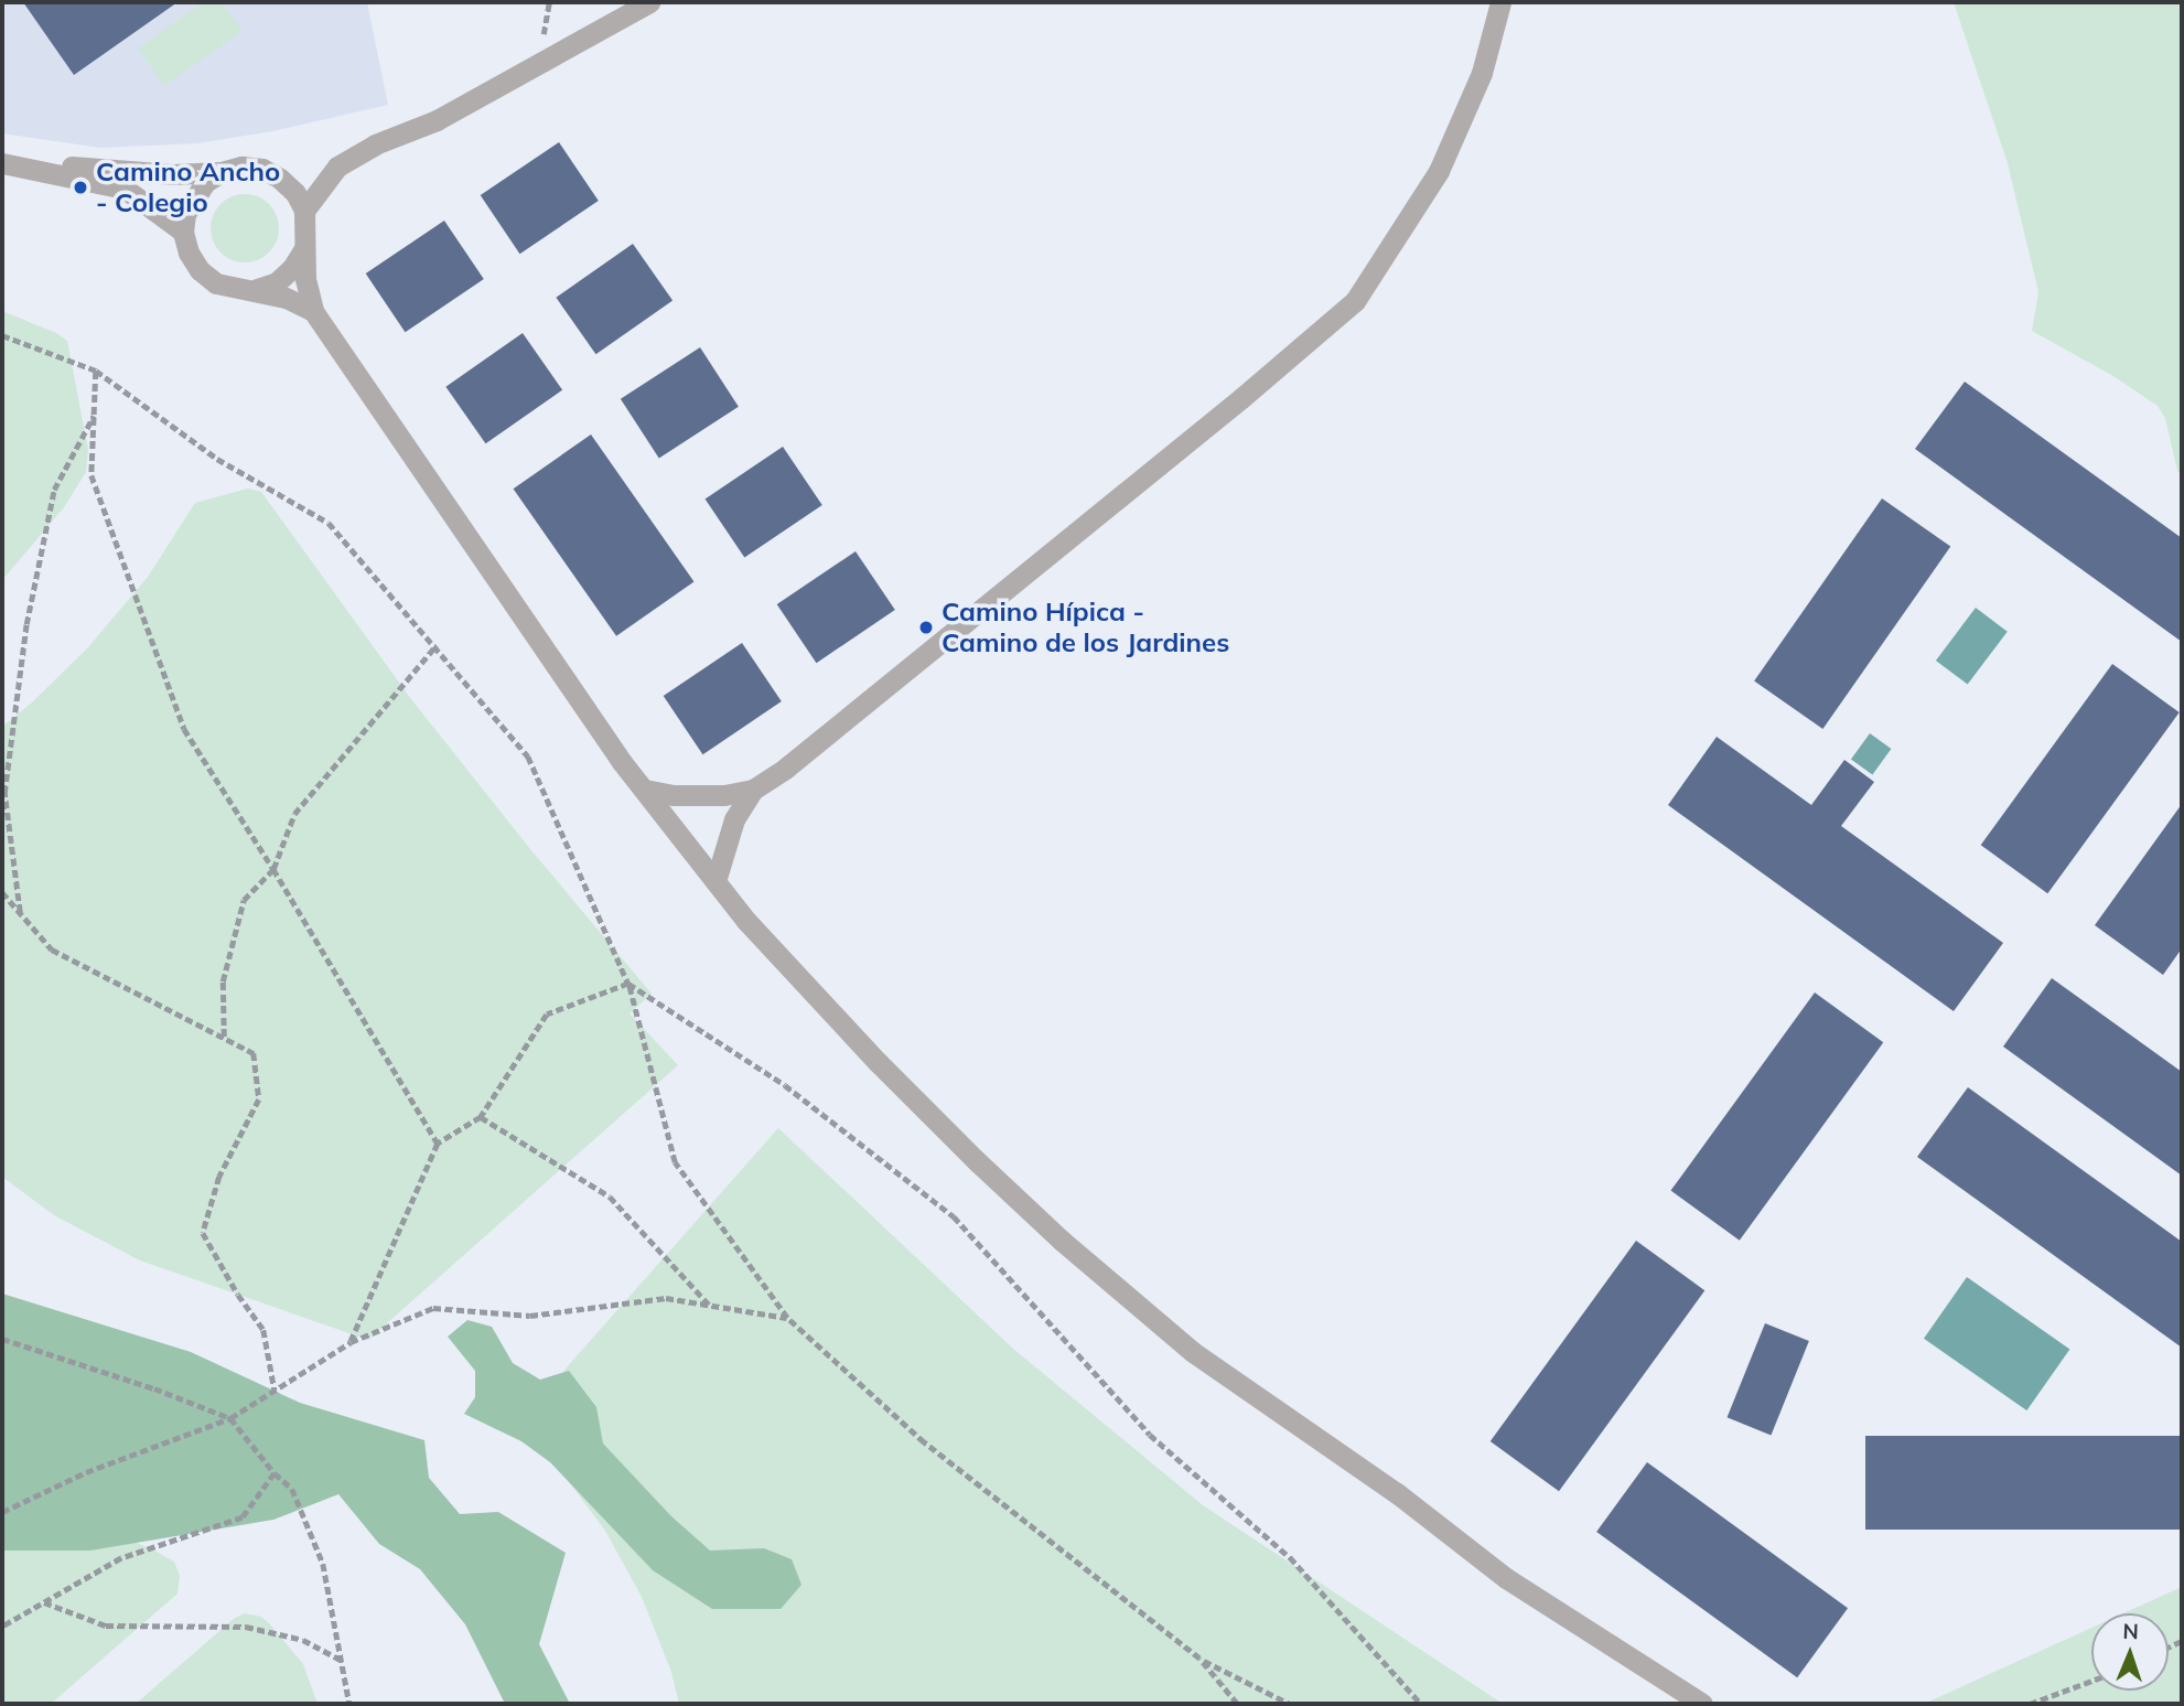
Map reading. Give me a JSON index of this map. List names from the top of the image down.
{
  "places": ["Camino Ancho - Colegio", "Camino Hípica - Camino de los Jardines"],
  "north": "top"
}
